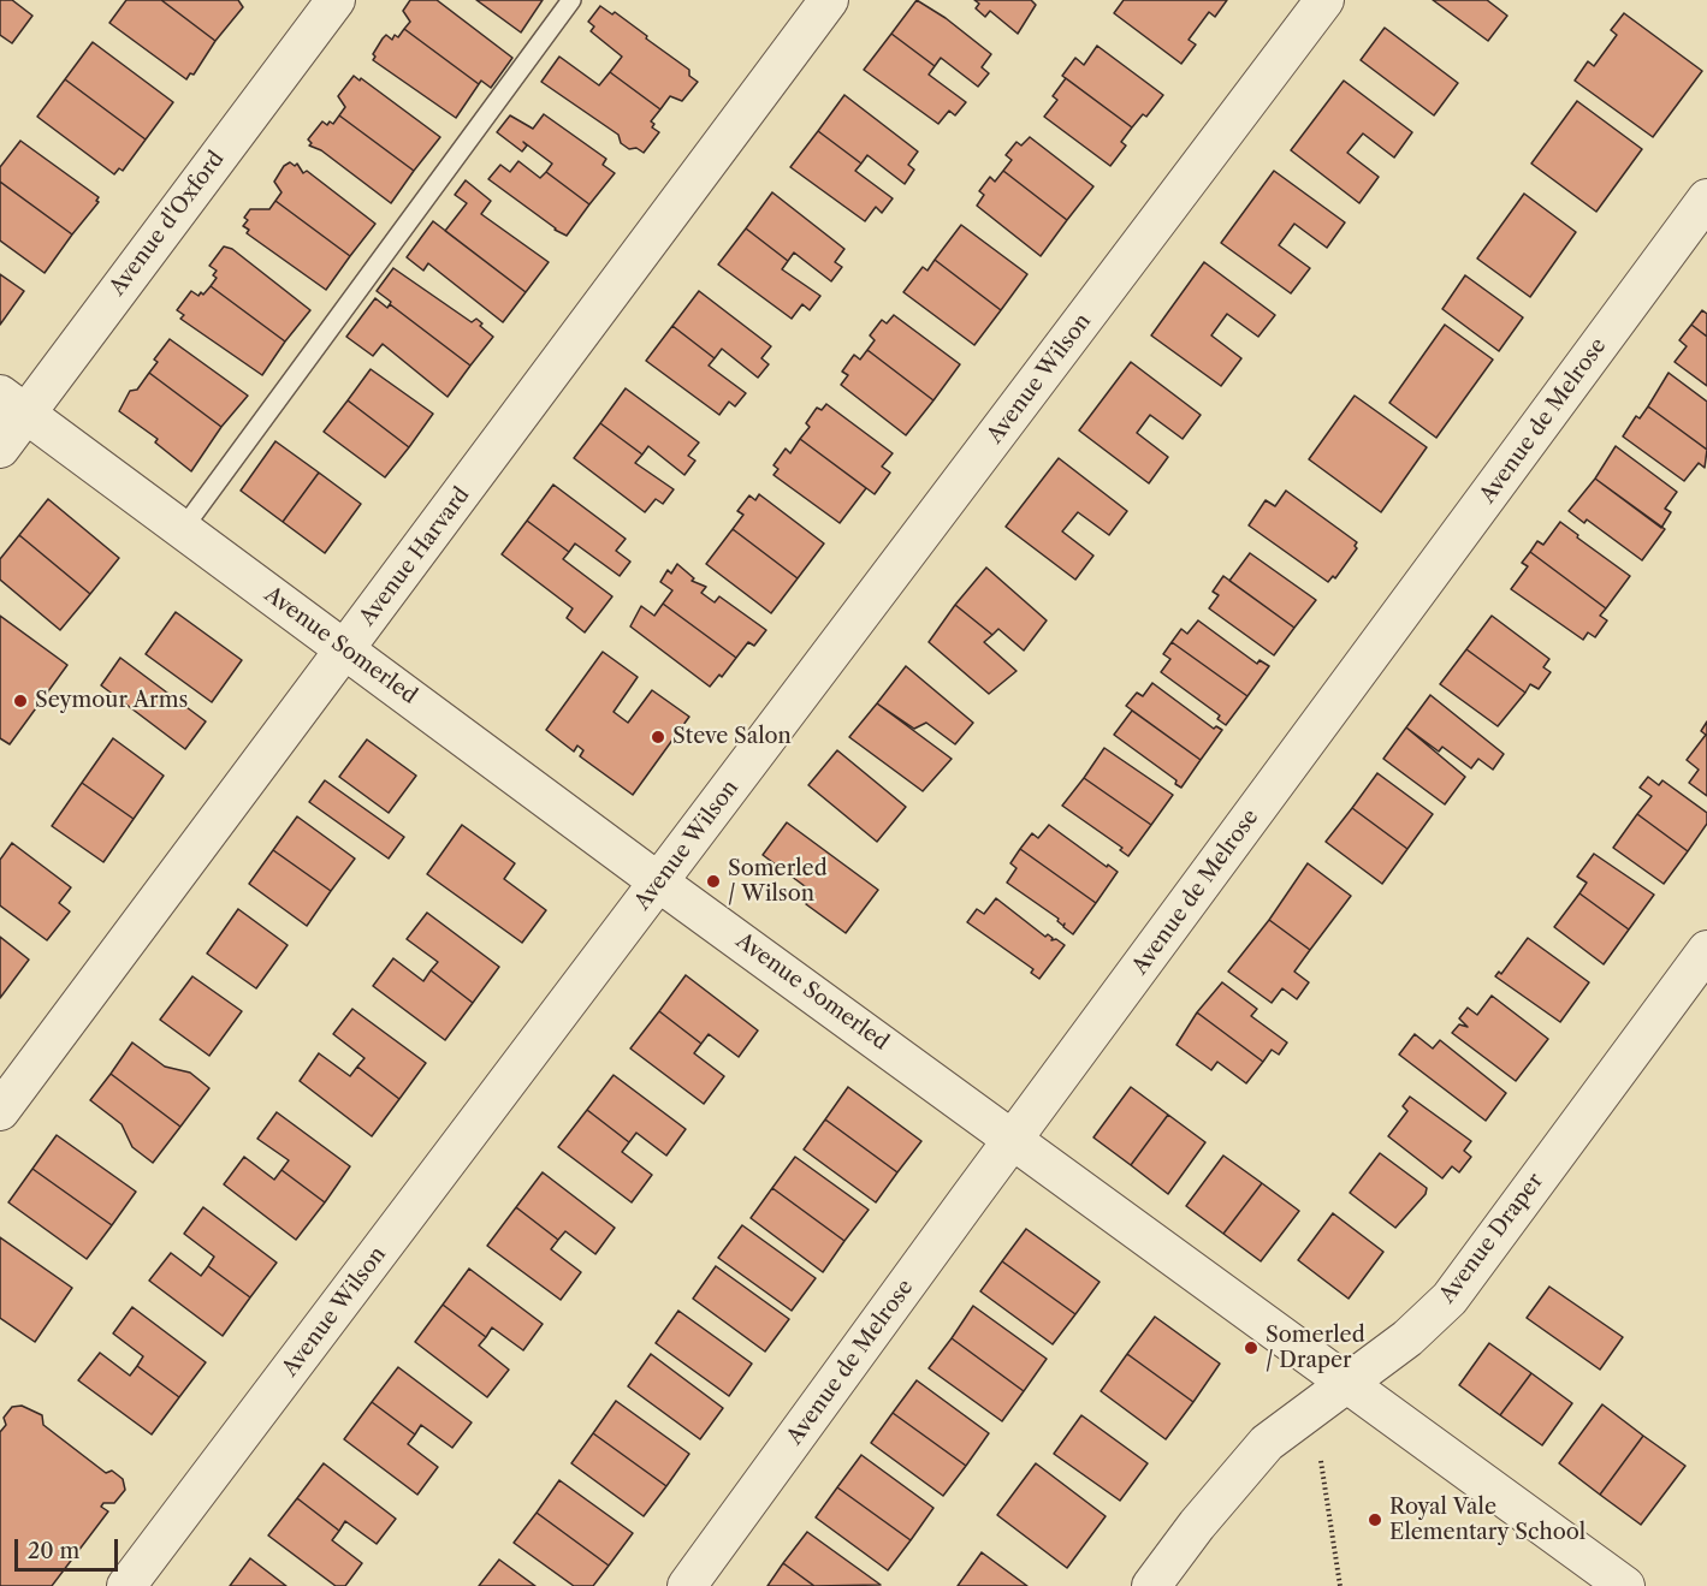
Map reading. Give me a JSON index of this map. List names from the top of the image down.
{
  "streets": {
    "street": [
      "Avenue d'Oxford",
      "Avenue Wilson",
      "Avenue de Melrose",
      "Avenue Harvard",
      "Avenue Somerled",
      "Avenue Draper"
    ]
  },
  "crossings": [
    ["Avenue d'Oxford", "Avenue Somerled"],
    ["Avenue Wilson", "Avenue Somerled"],
    ["Avenue de Melrose", "Avenue Somerled"],
    ["Avenue Harvard", "Avenue Somerled"],
    ["Avenue Somerled", "Avenue Draper"]
  ],
  "places": [
    "Seymour Arms",
    "Steve Salon",
    "Somerled / Wilson",
    "Somerled / Draper",
    "Royal Vale Elementary School"
  ],
  "scale_bar": "20 m"
}
